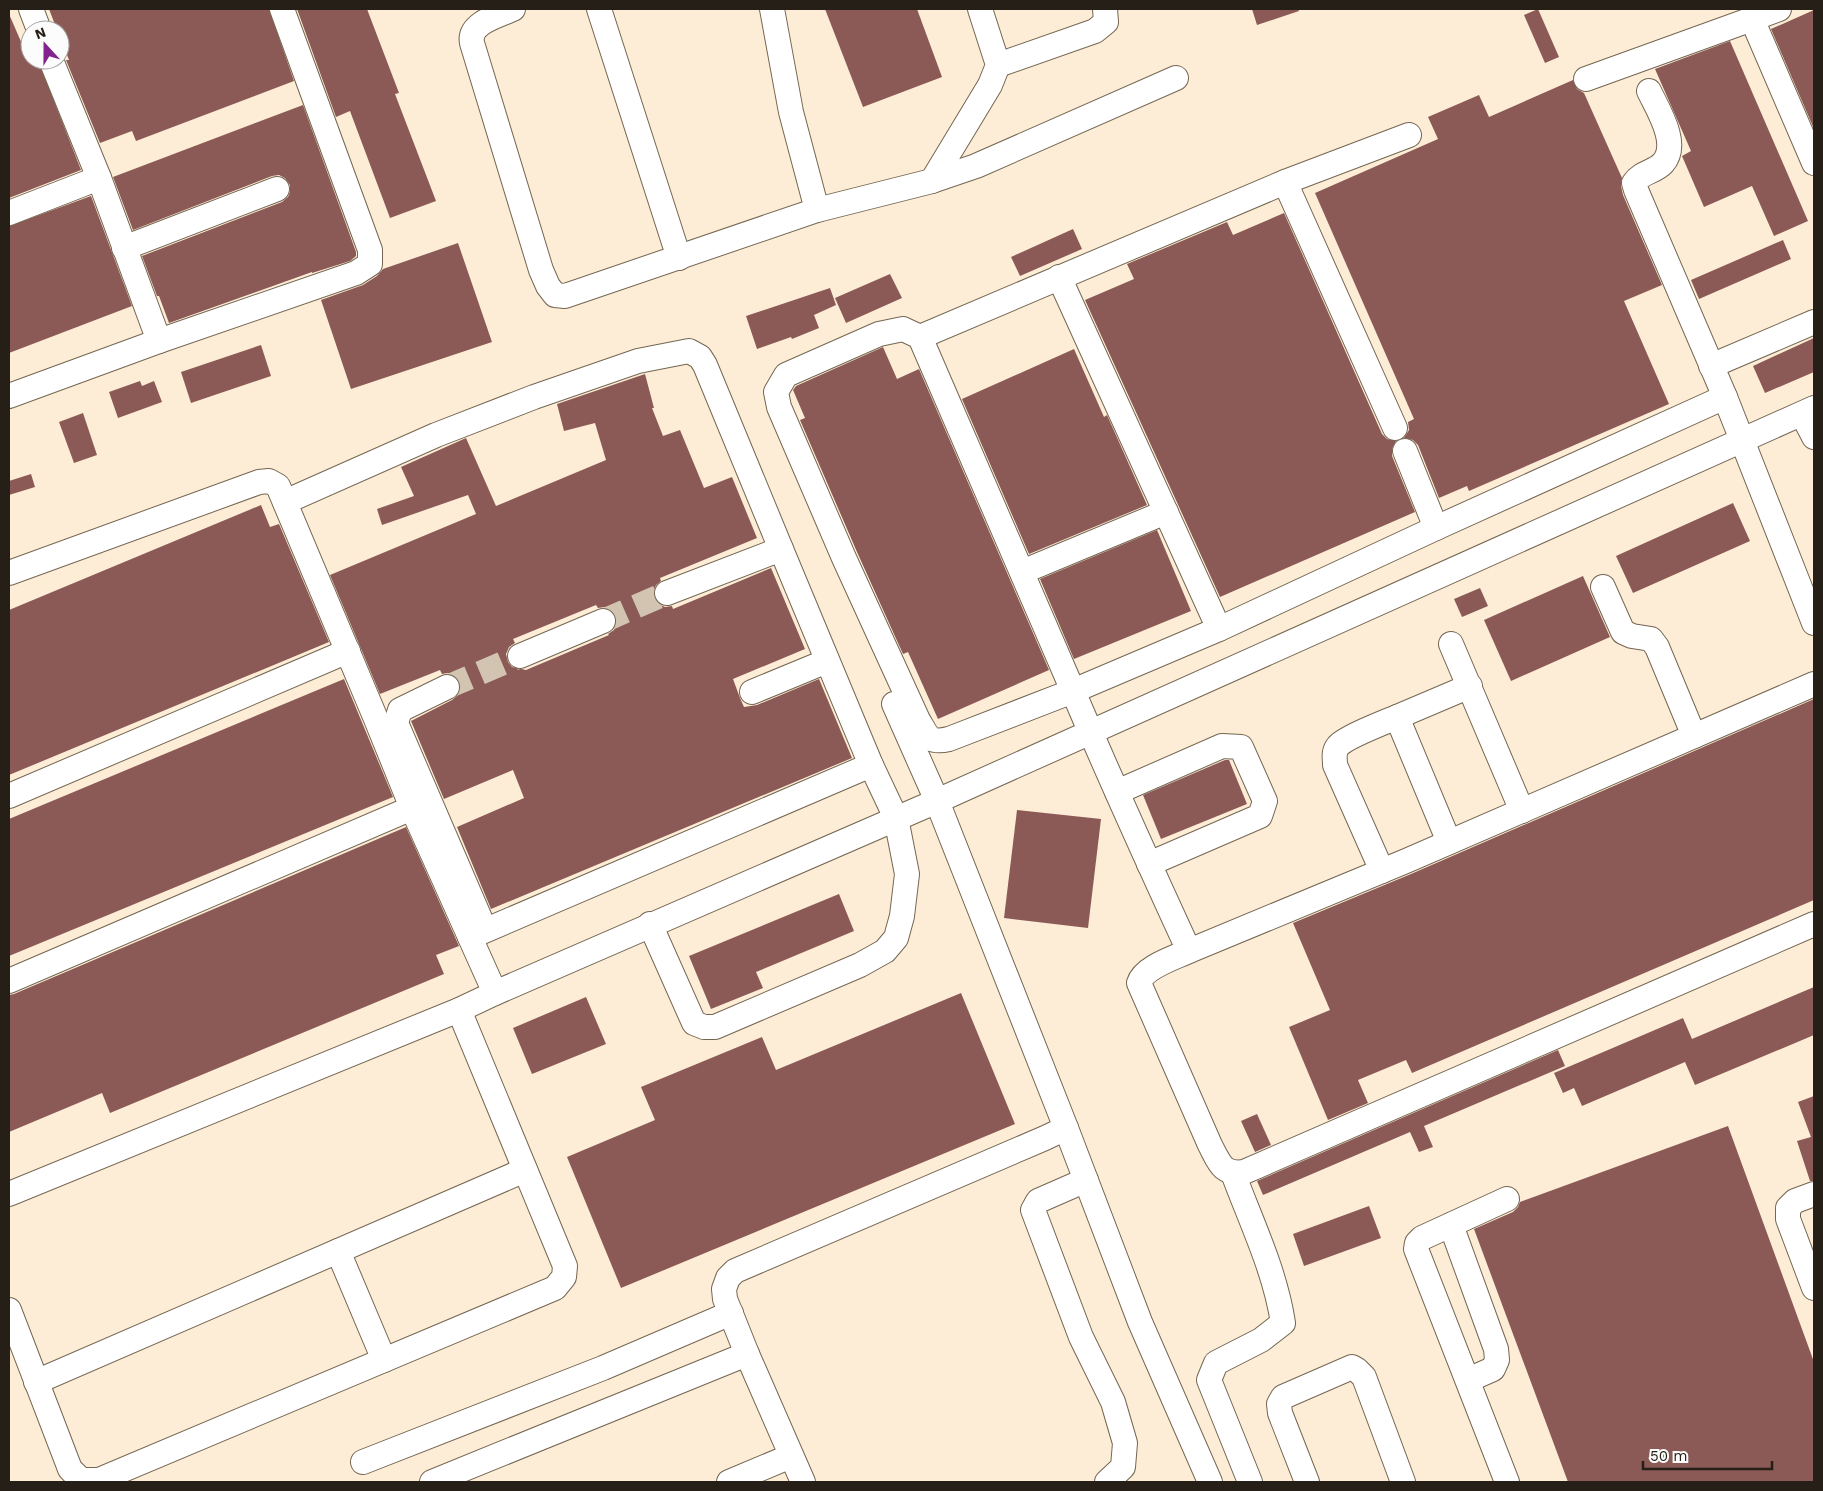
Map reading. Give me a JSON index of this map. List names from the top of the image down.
{
  "scale_bar": "50 m",
  "north": "top"
}
